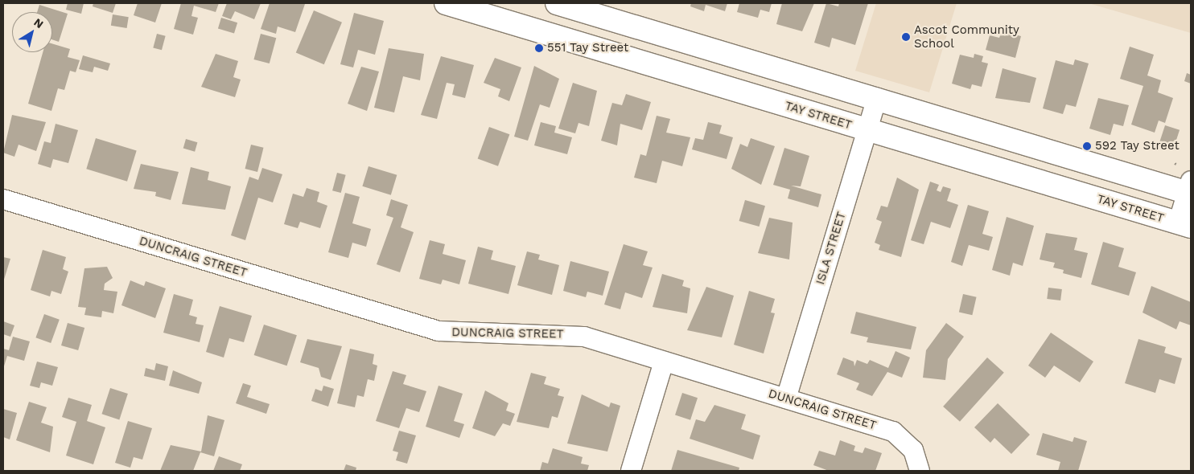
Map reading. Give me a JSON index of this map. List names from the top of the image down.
{
  "streets": {
    "highway": ["TAY STREET"],
    "street": ["ISLA STREET", "DUNCRAIG STREET"]
  },
  "crossings": [
    ["TAY STREET", "ISLA STREET"],
    ["ISLA STREET", "DUNCRAIG STREET"]
  ],
  "places": ["Ascot Community School", "551 Tay Street", "592 Tay Street"],
  "north": "top right"
}
